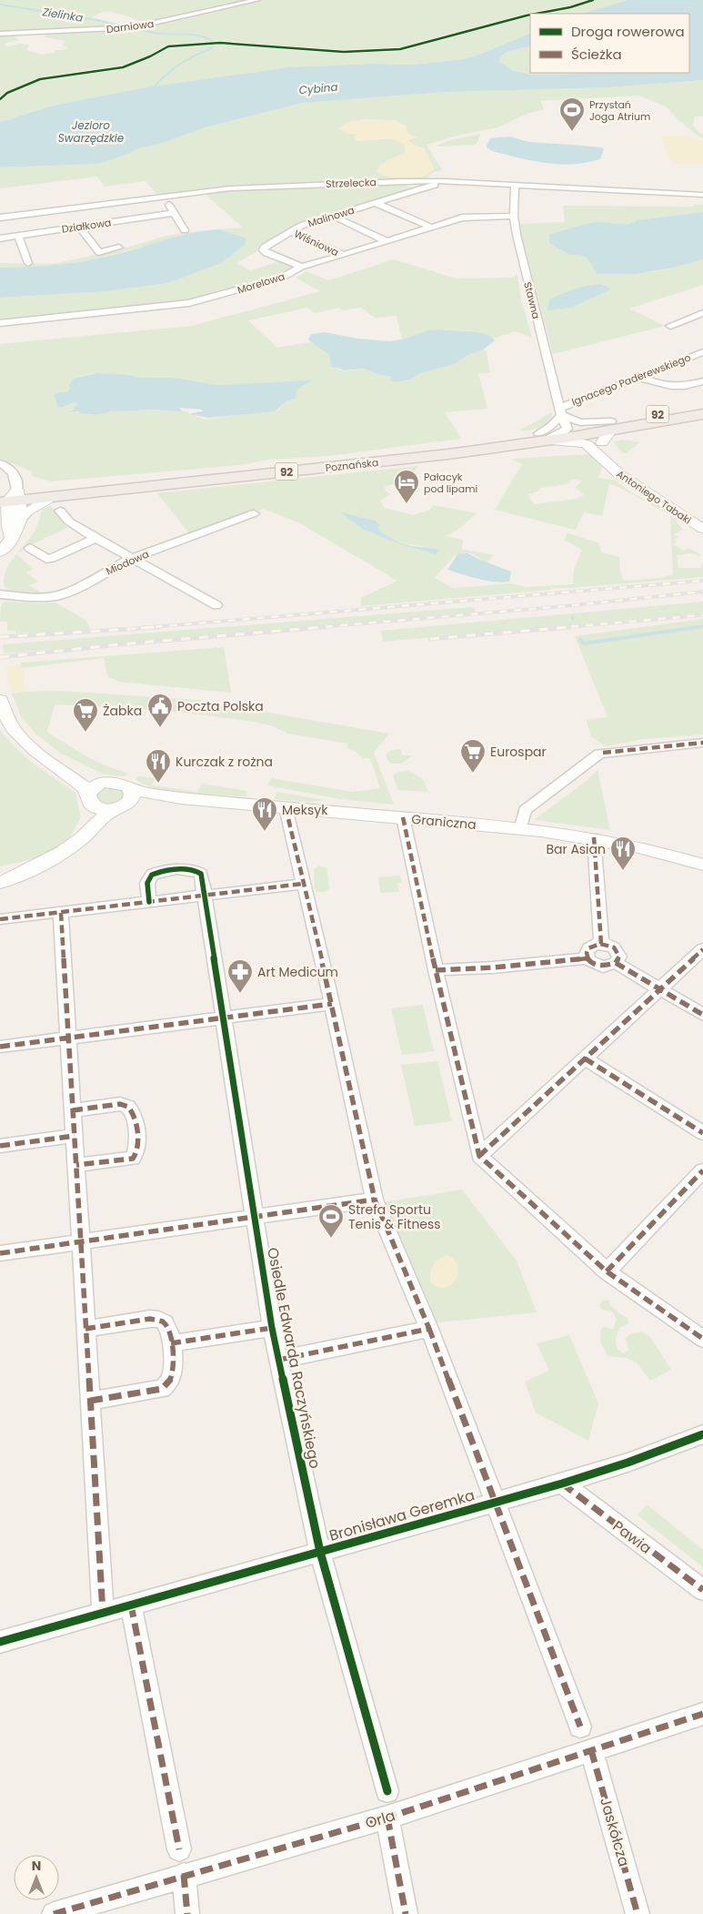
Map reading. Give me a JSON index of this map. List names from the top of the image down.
{
  "streets": {
    "main road": ["92", "Poznańska"],
    "street": [
      "Darniowa",
      "Strzelecka",
      "Malinowa",
      "Działkowa",
      "Wiśniowa",
      "Morelowa",
      "Stawna",
      "Ignacego Paderewskiego",
      "Antoniego Tabaki",
      "Miodowa",
      "Graniczna",
      "Osiedle Edwarda Raczyńskiego",
      "Bronisława Geremka",
      "Pawia",
      "Orla",
      "Jaskółcza"
    ]
  },
  "crossings": [
    ["Strzelecka", "Malinowa"],
    ["Strzelecka", "Stawna"],
    ["Malinowa", "Wiśniowa"],
    ["Malinowa", "Morelowa"],
    ["Wiśniowa", "Morelowa"],
    ["Morelowa", "Stawna"],
    ["Stawna", "Ignacego Paderewskiego"],
    ["Stawna", "Poznańska"],
    ["Stawna", "Antoniego Tabaki"],
    ["Ignacego Paderewskiego", "Poznańska"],
    ["Ignacego Paderewskiego", "Antoniego Tabaki"],
    ["Poznańska", "Antoniego Tabaki"],
    ["Osiedle Edwarda Raczyńskiego", "Bronisława Geremka"],
    ["Bronisława Geremka", "Pawia"],
    ["Orla", "Jaskółcza"]
  ],
  "water": ["Zielinka", "Cybina", "Jezioro Swarzędzkie"],
  "places": {
    "sports": ["Przystań Joga Atrium", "Strefa Sportu Tenis & Fitness"],
    "hotel": ["Pałacyk pod lipami"],
    "public building": ["Poczta Polska"],
    "supermarket": ["Żabka", "Eurospar"],
    "restaurant": ["Kurczak z rożna", "Meksyk", "Bar Asian"],
    "pharmacy": ["Art Medicum"]
  },
  "legend": ["Droga rowerowa", "Ścieżka"],
  "north": "top"
}
